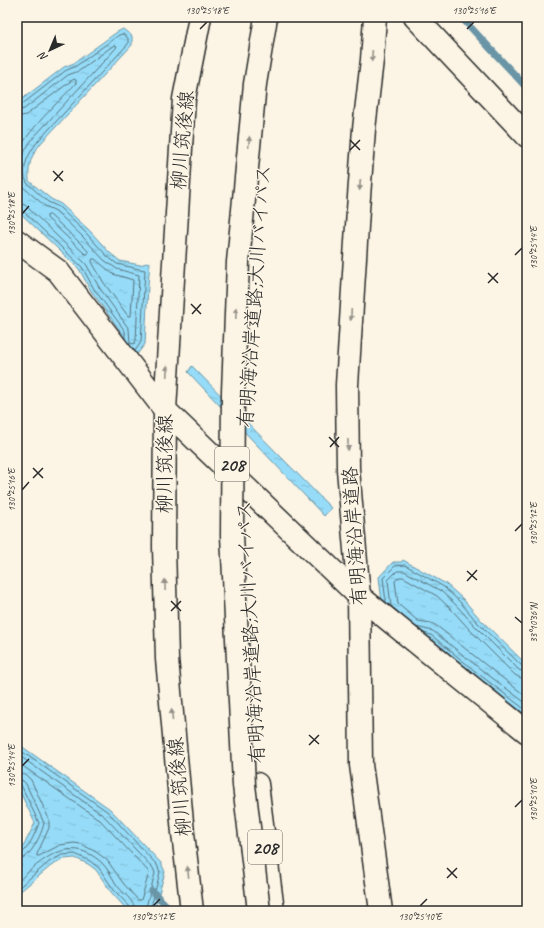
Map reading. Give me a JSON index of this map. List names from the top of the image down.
{
  "streets": {
    "main road": [
      "柳川筑後線",
      "有明海沿岸道路;大川バイパス",
      "208",
      "有明海沿岸道路"
    ]
  },
  "one_way": ["柳川筑後線", "有明海沿岸道路"],
  "north": "bottom left",
  "coordinates": [
    "130°25'18\"E",
    "130°25'16\"E",
    "130°25'14\"E",
    "130°25'12\"E",
    "33°10'36\"N",
    "130°25'10\"E"
  ]
}
